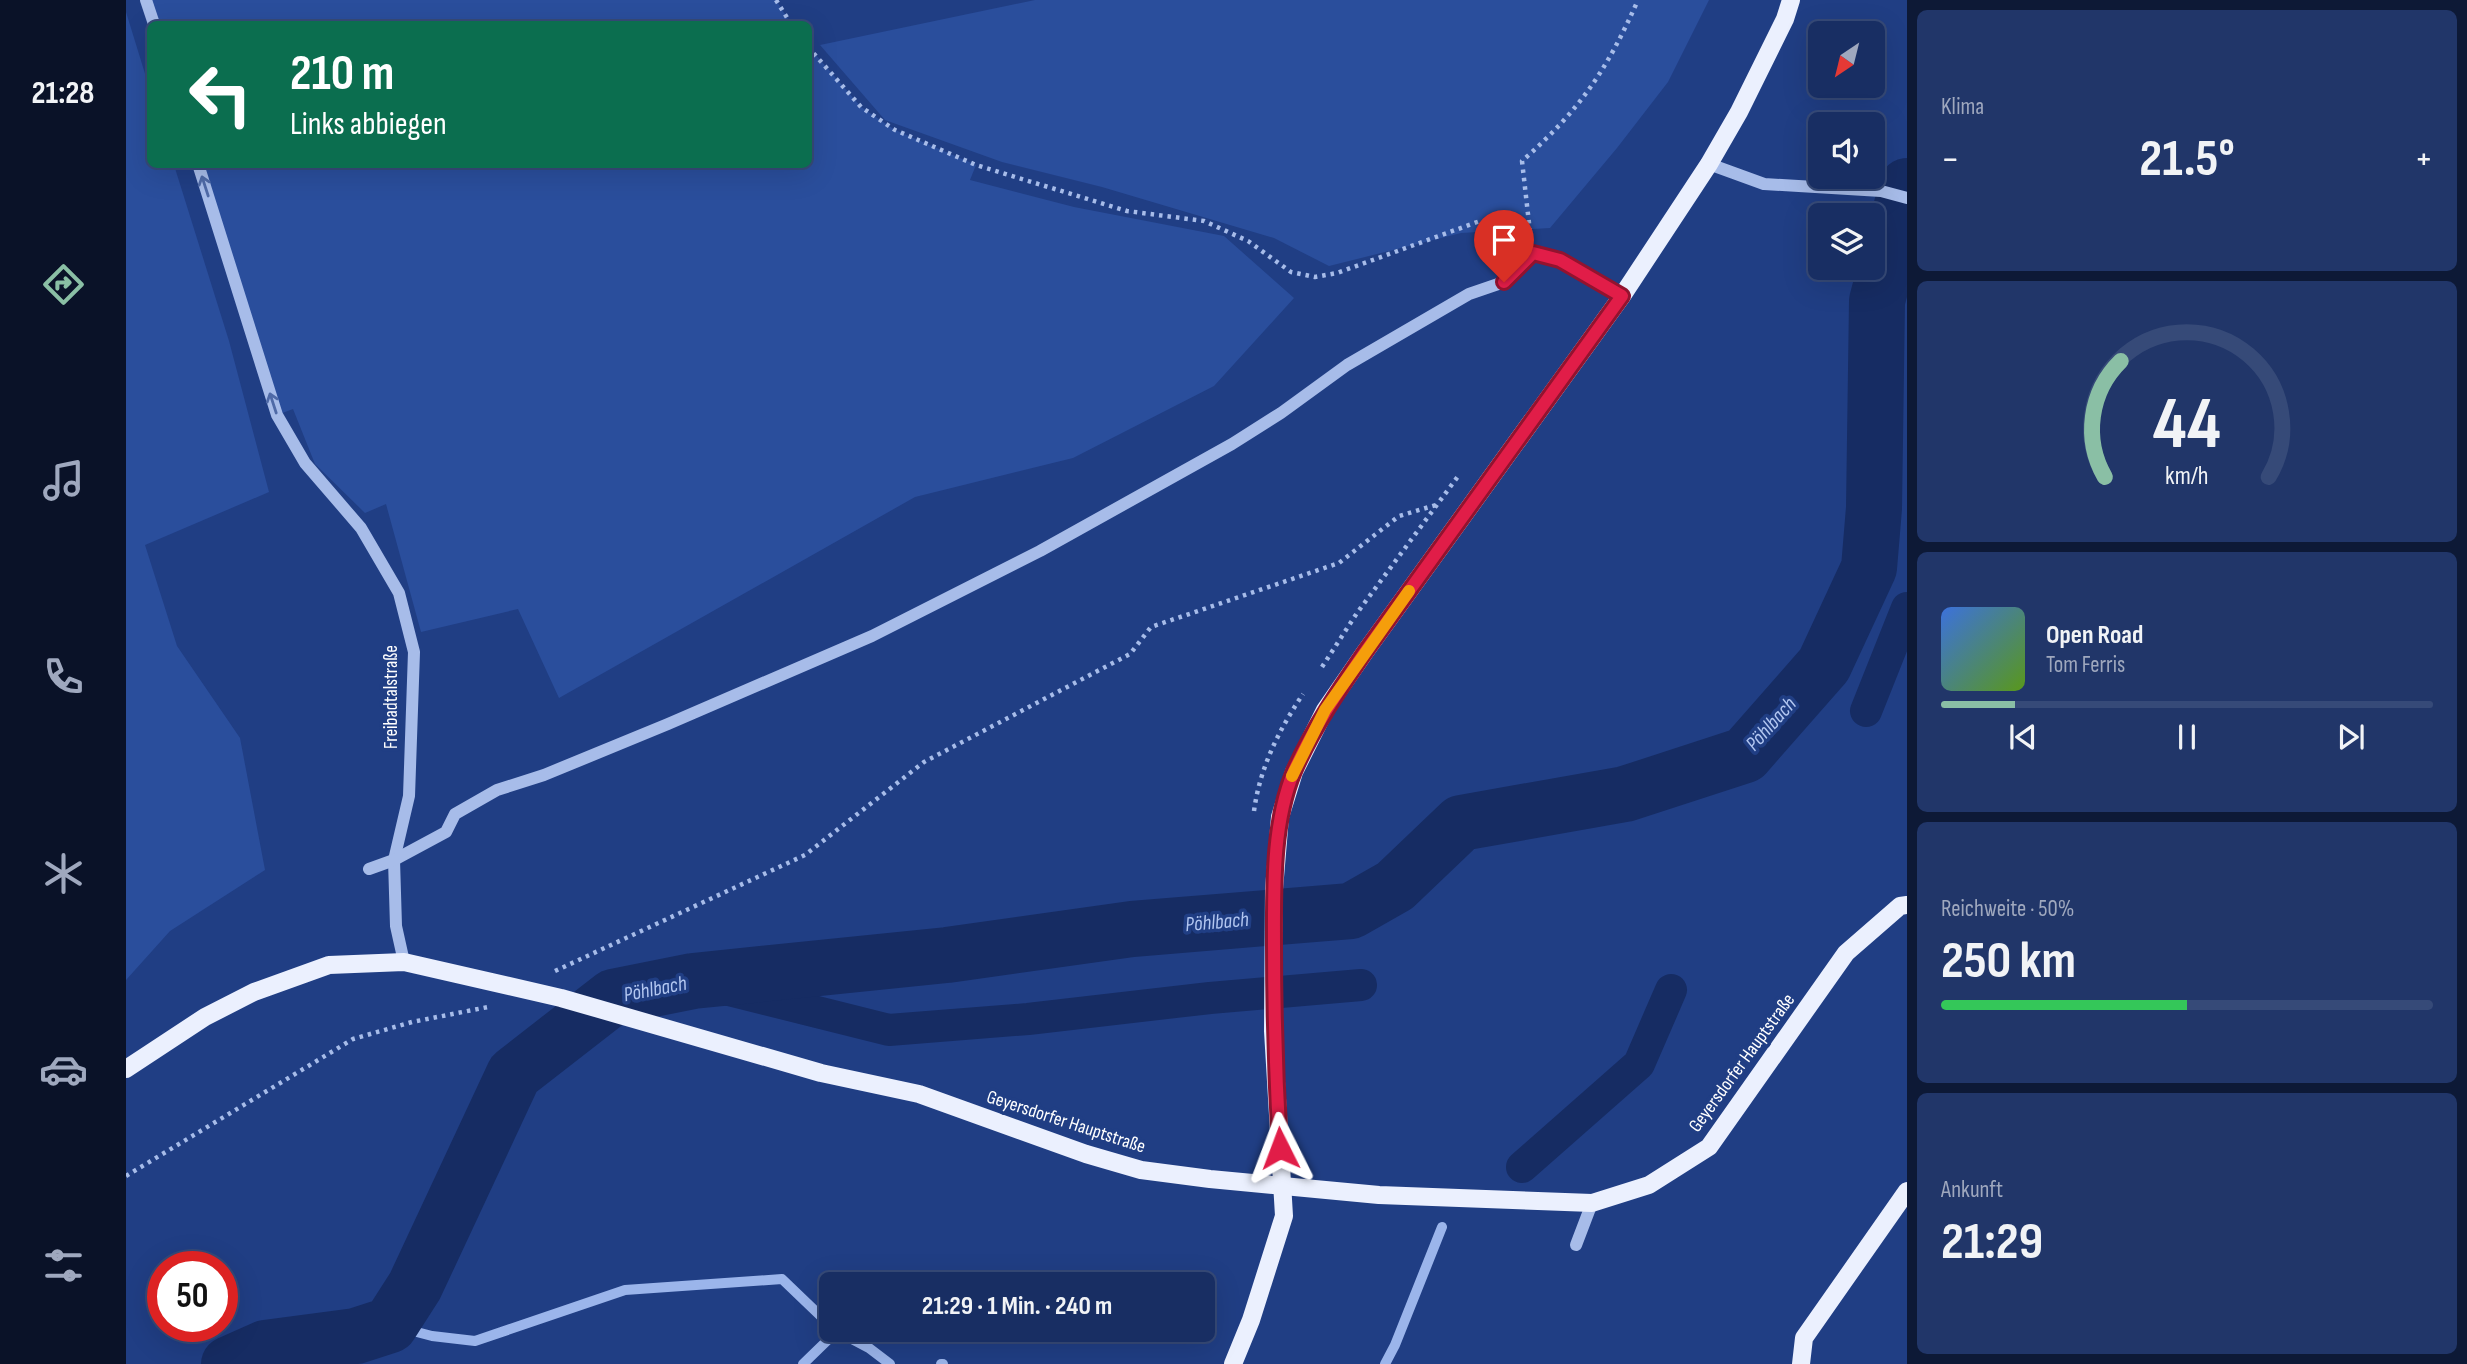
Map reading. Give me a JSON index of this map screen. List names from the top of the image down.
{
  "streets": {
    "main road": ["Geyersdorfer Hauptstraße"],
    "street": ["Freibadtalstraße"]
  },
  "crossings": [
    ["Freibadtalstraße", "Geyersdorfer Hauptstraße"]
  ],
  "one_way": ["Freibadtalstraße"],
  "water": ["Pöhlbach"],
  "north": "bottom left",
  "page": {
    "tabs": "21:28",
    "tile": [
      "Klima",
      ["Reichweite · 50%", "250 km"],
      ["Ankunft", "21:29"]
    ],
    "turn": ["210 m", "Links abbiegen"],
    "heat": ["−", "21.5°", "+"],
    "song": ["Open Road", "Tom Ferris"],
    "limit": "50",
    "trip": "21:29 · 1 Min. · 240 m",
    "gauge": ["44", "km/h"]
  }
}
